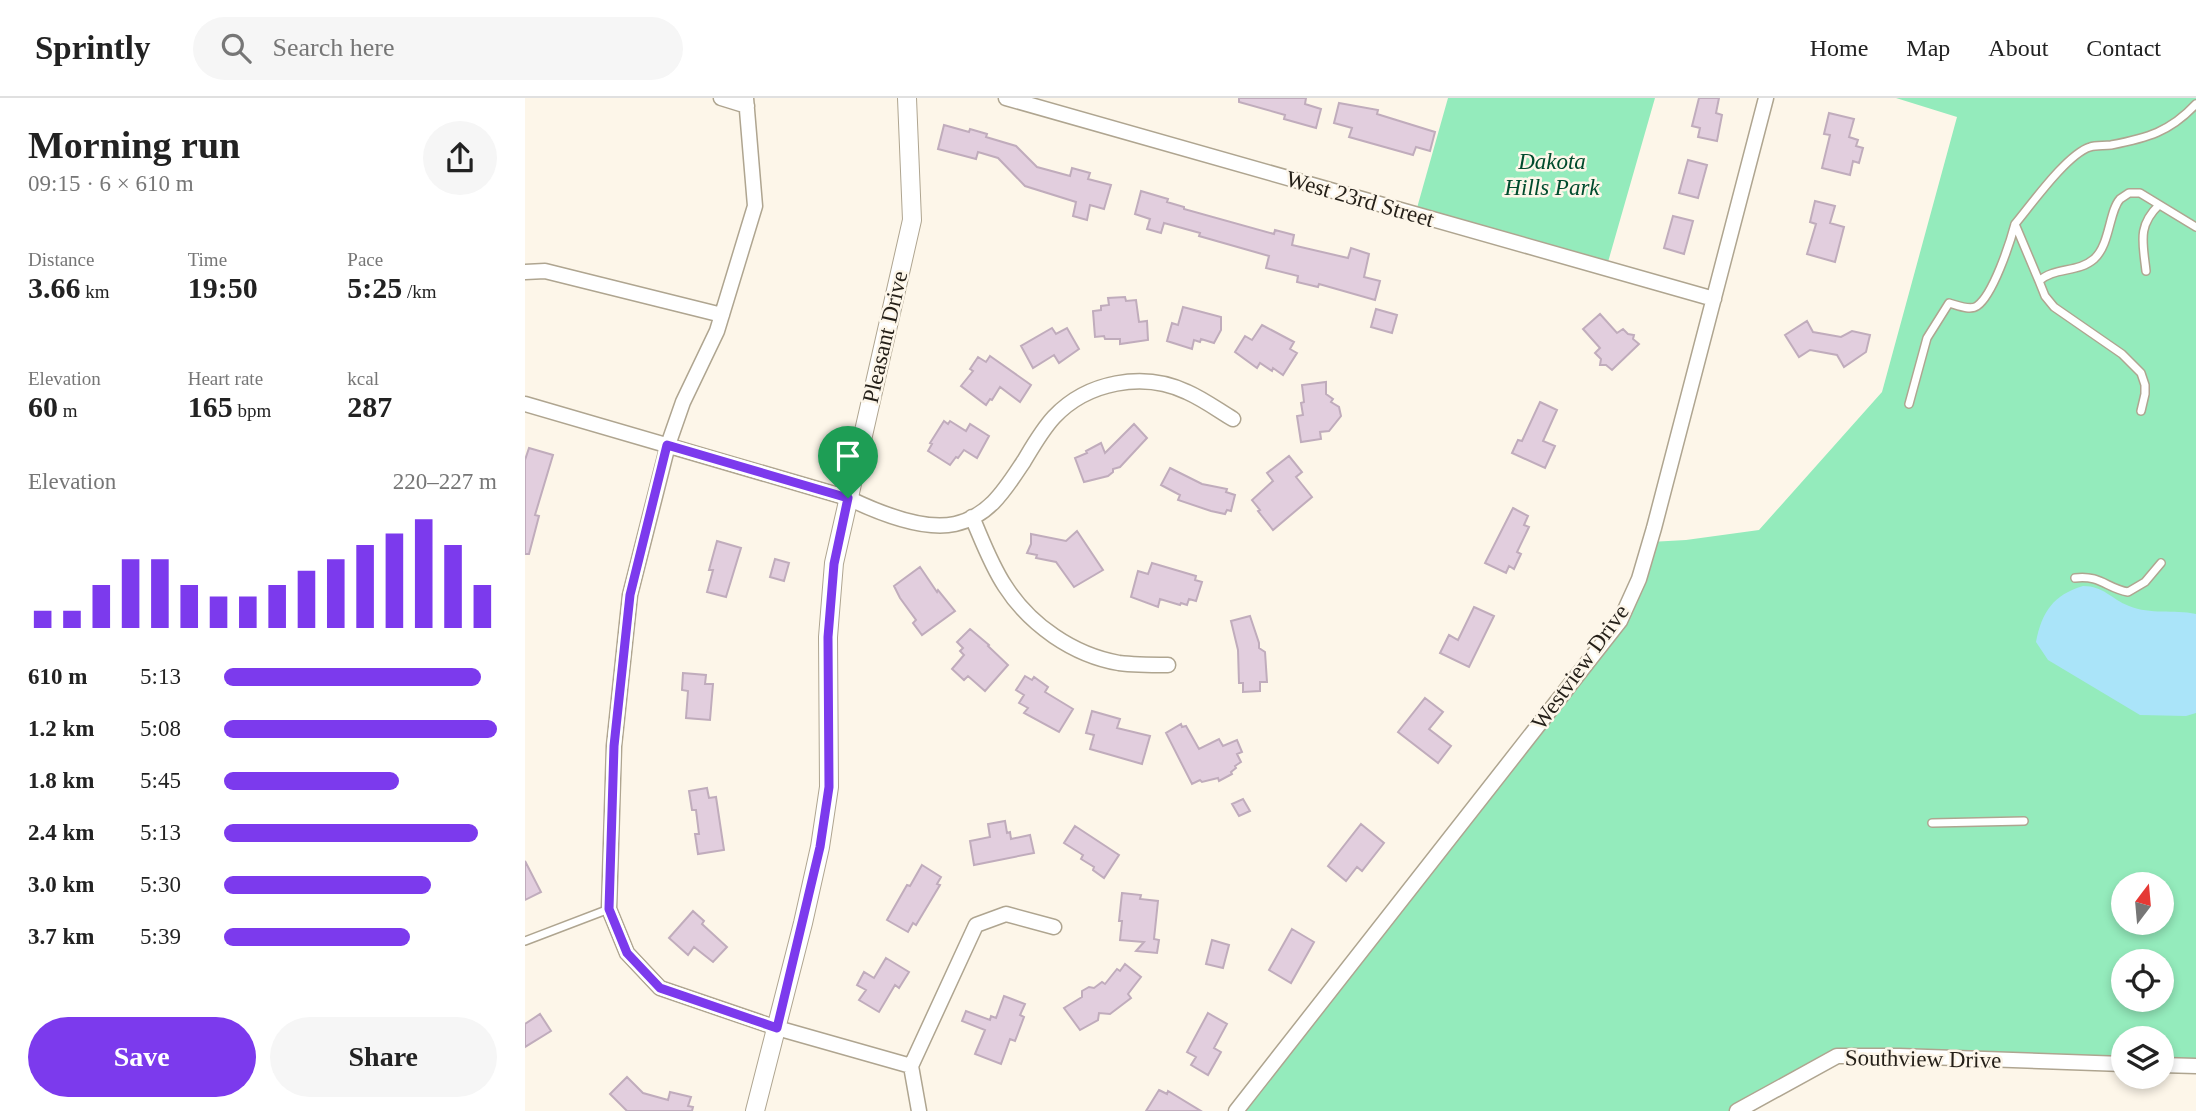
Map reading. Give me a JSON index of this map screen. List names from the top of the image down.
{
  "streets": {
    "street": [
      "West 23rd Street",
      "Pleasant Drive",
      "Westview Drive",
      "Southview Drive"
    ]
  },
  "crossings": [
    ["West 23rd Street", "Westview Drive"]
  ],
  "parks": ["Dakota Hills Park"],
  "north": "top",
  "page": {
    "header": "Sprintly",
    "search": "Search here",
    "nav": [
      "Home",
      "Map",
      "About",
      "Contact"
    ],
    "heading": ["Morning run", "09:15 · 6 × 610 m"],
    "stats": [
      ["Distance", "3.66 km"],
      ["Time", "19:50"],
      ["Pace", "5:25 /km"],
      ["Elevation", "60 m"],
      ["Heart rate", "165 bpm"],
      ["kcal", "287"]
    ],
    "chart": ["Elevation", "220–227 m"],
    "list": [
      {
        "name": "610 m",
        "note": "5:13"
      },
      {
        "name": "1.2 km",
        "note": "5:08"
      },
      {
        "name": "1.8 km",
        "note": "5:45"
      },
      {
        "name": "2.4 km",
        "note": "5:13"
      },
      {
        "name": "3.0 km",
        "note": "5:30"
      },
      {
        "name": "3.7 km",
        "note": "5:39"
      }
    ],
    "buttons": ["Save", "Share"]
  }
}
